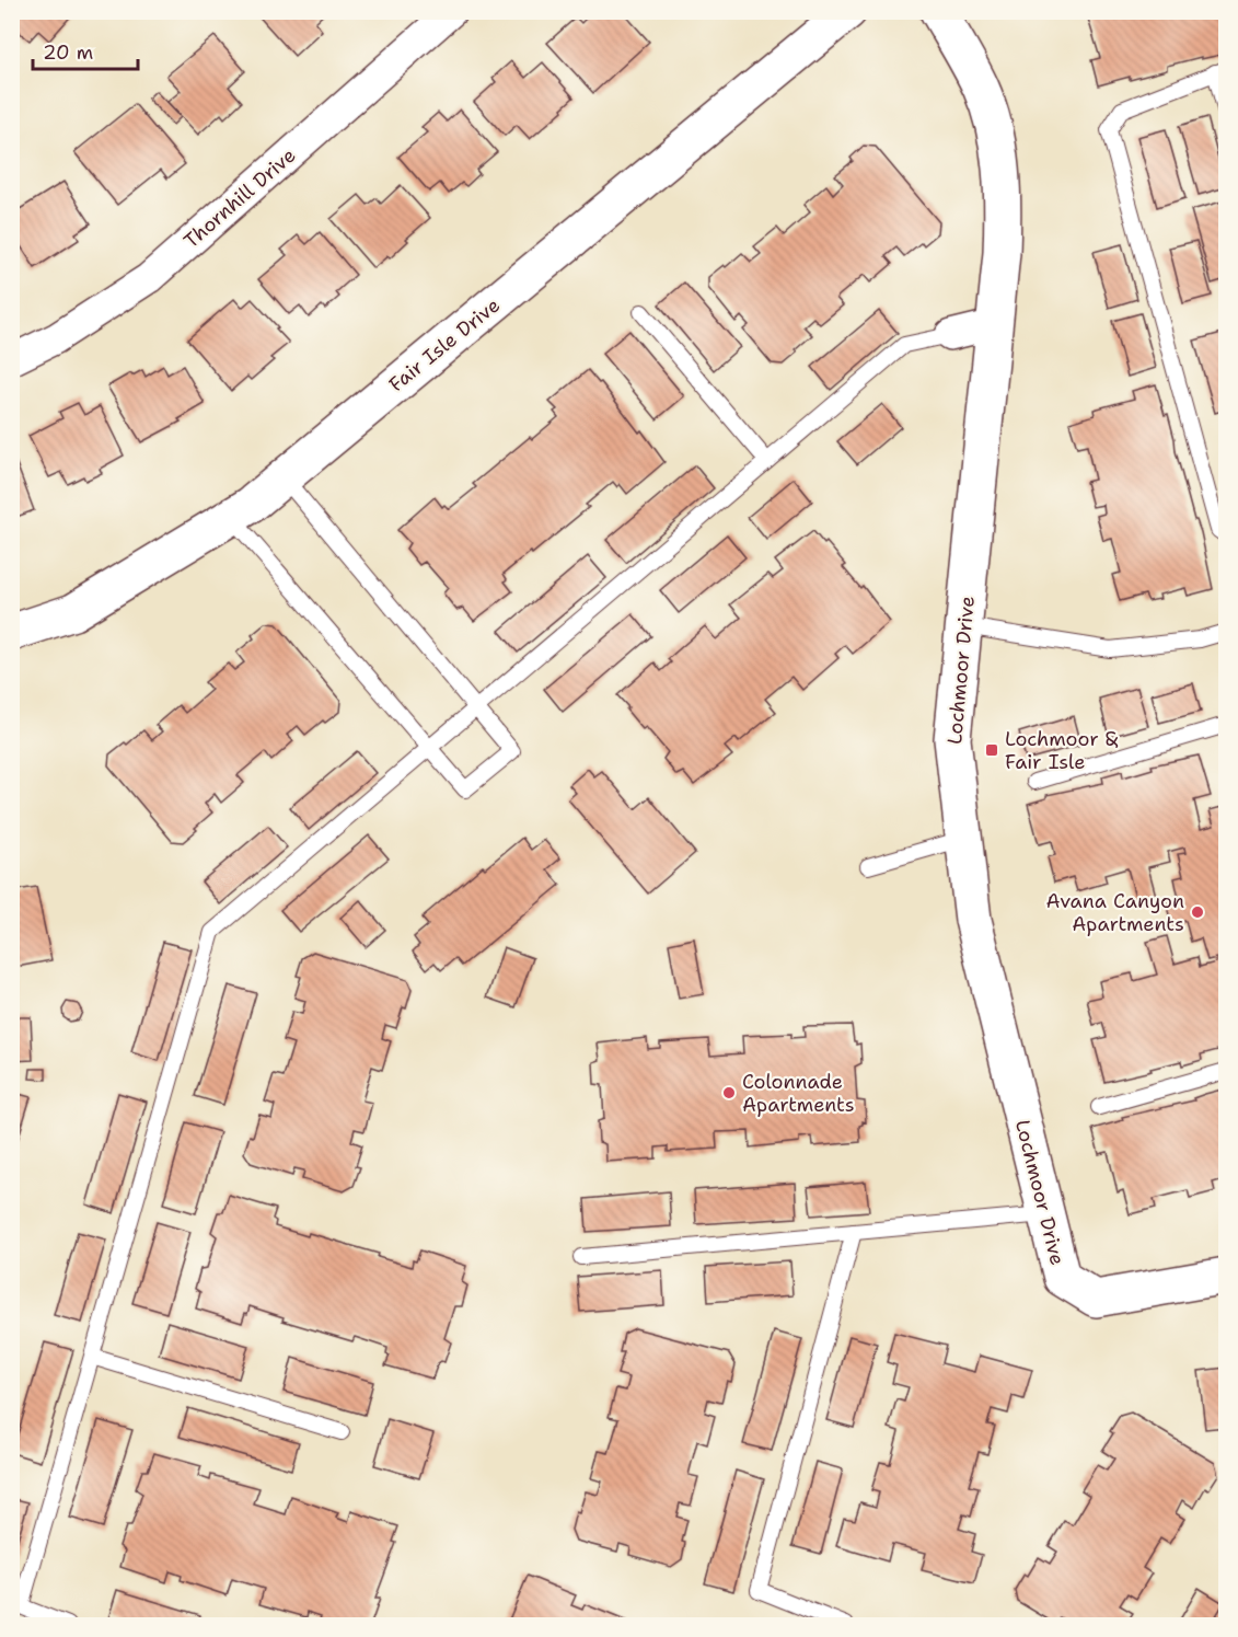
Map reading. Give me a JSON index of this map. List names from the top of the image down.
{
  "streets": {
    "street": ["Thornhill Drive", "Fair Isle Drive", "Lochmoor Drive"]
  },
  "places": {
    "transit": ["Lochmoor & Fair Isle"],
    "other": ["Avana Canyon Apartments", "Colonnade Apartments"]
  },
  "scale_bar": "20 m"
}
